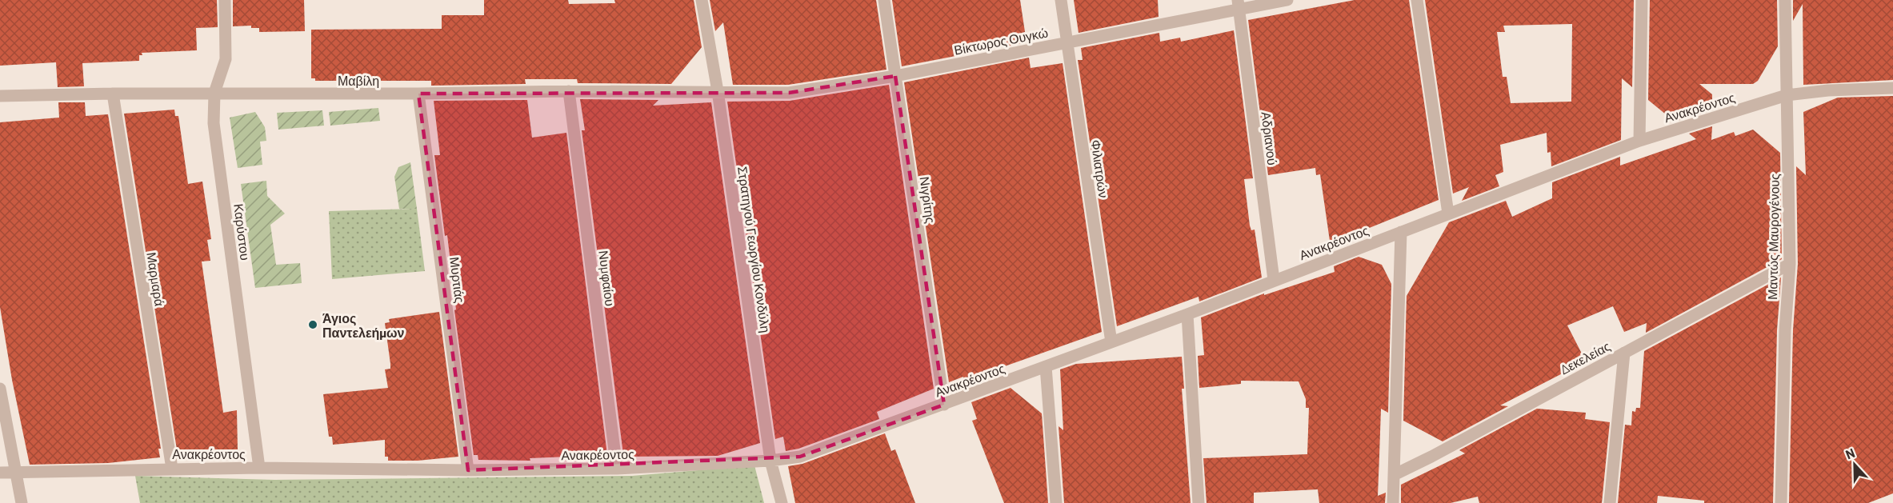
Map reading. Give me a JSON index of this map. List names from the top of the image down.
{
  "streets": {
    "street": [
      "Βίκτωρος Ουγκώ",
      "Μαβίλη",
      "Ανακρέοντος",
      "Αδριανού",
      "Φιλιατρών",
      "Νιγρίτης",
      "Καρύστου",
      "Μαντώς Μαυρογένους",
      "Στρατηγού Γεωργίου Κονδύλη",
      "Νυμφαίου",
      "Μαρμαρά",
      "Μυρτιάς",
      "Δεκελείας"
    ]
  },
  "crossings": [
    ["Βίκτωρος Ουγκώ", "Μαβίλη"],
    ["Βίκτωρος Ουγκώ", "Αδριανού"],
    ["Βίκτωρος Ουγκώ", "Φιλιατρών"],
    ["Βίκτωρος Ουγκώ", "Νιγρίτης"],
    ["Βίκτωρος Ουγκώ", "Στρατηγού Γεωργίου Κονδύλη"],
    ["Μαβίλη", "Καρύστου"],
    ["Μαβίλη", "Στρατηγού Γεωργίου Κονδύλη"],
    ["Μαβίλη", "Νυμφαίου"],
    ["Μαβίλη", "Μαρμαρά"],
    ["Μαβίλη", "Μυρτιάς"],
    ["Ανακρέοντος", "Αδριανού"],
    ["Ανακρέοντος", "Φιλιατρών"],
    ["Ανακρέοντος", "Νιγρίτης"],
    ["Ανακρέοντος", "Καρύστου"],
    ["Ανακρέοντος", "Μαντώς Μαυρογένους"],
    ["Ανακρέοντος", "Στρατηγού Γεωργίου Κονδύλη"],
    ["Ανακρέοντος", "Νυμφαίου"],
    ["Ανακρέοντος", "Μαρμαρά"],
    ["Ανακρέοντος", "Μυρτιάς"],
    ["Μαντώς Μαυρογένους", "Δεκελείας"]
  ],
  "places": ["Άγιος Παντελεήμων"],
  "north": "top"
}
